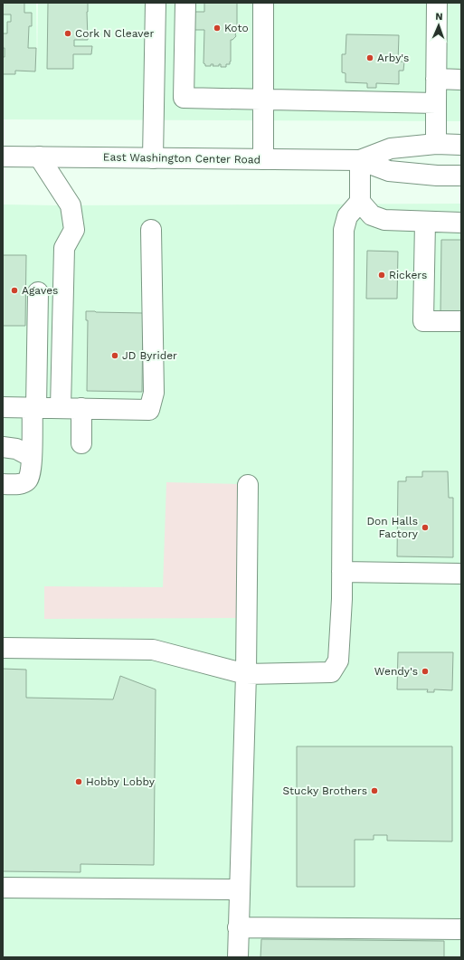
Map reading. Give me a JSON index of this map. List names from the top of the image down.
{
  "streets": {
    "main road": ["East Washington Center Road"]
  },
  "places": [
    "Koto",
    "Cork N Cleaver",
    "Arby's",
    "Rickers",
    "Agaves",
    "JD Byrider",
    "Don Halls Factory",
    "Wendy's",
    "Hobby Lobby",
    "Stucky Brothers"
  ],
  "north": "top"
}
